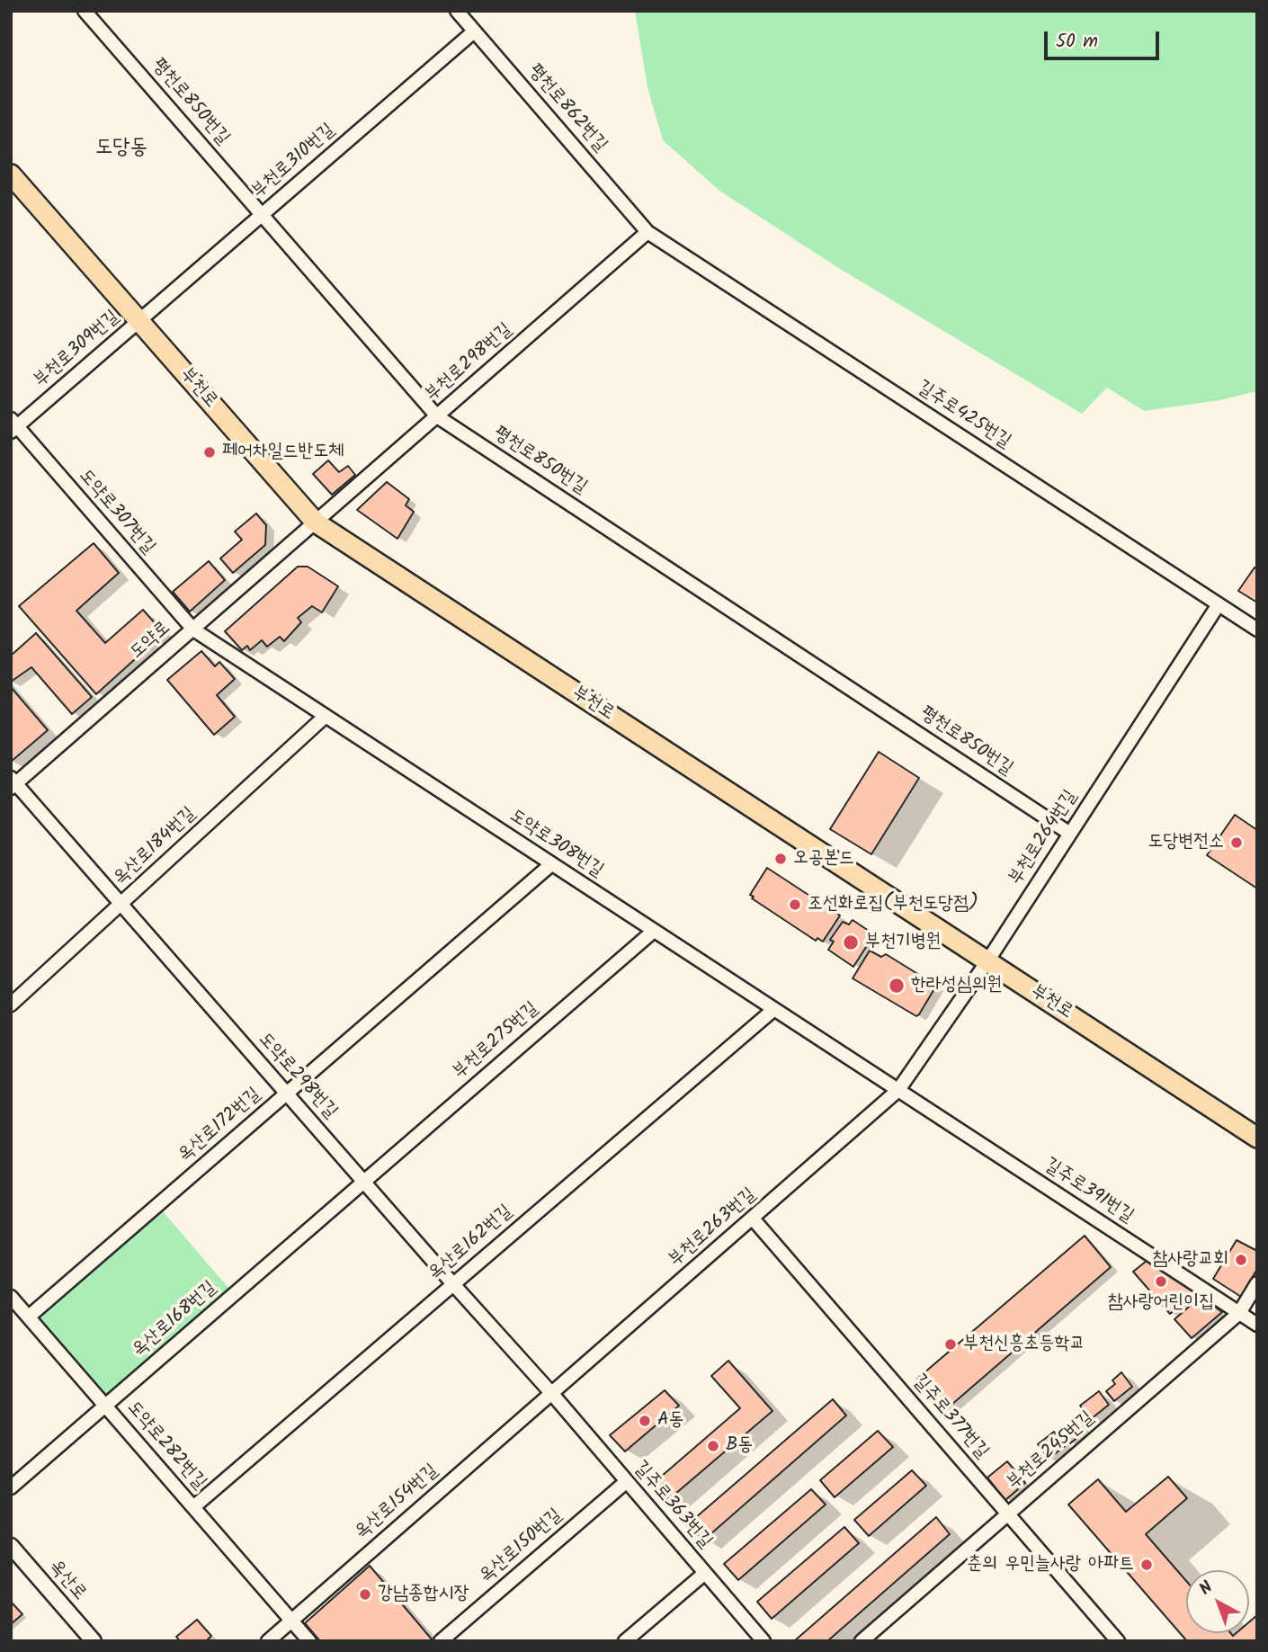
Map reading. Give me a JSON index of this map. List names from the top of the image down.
{
  "streets": {
    "main road": ["부천로"],
    "street": [
      "평천로850번길",
      "평천로862번길",
      "부천로310번길",
      "부천로309번길",
      "부천로298번길",
      "길주로425번길",
      "도약로307번길",
      "도약로",
      "부천로264번길",
      "도약로308번길",
      "옥산로184번길",
      "부천로275번길",
      "도약로298번길",
      "옥산로172번길",
      "길주로391번길",
      "부천로263번길",
      "옥산로162번길",
      "옥산로168번길",
      "길주로377번길",
      "도약로282번길",
      "부천로245번길",
      "옥산로154번길",
      "길주로363번길",
      "옥산로150번길",
      "옥산로"
    ]
  },
  "crossings": [
    ["평천로850번길", "부천로310번길"],
    ["평천로850번길", "부천로298번길"],
    ["평천로850번길", "부천로264번길"],
    ["평천로862번길", "부천로310번길"],
    ["평천로862번길", "부천로298번길"],
    ["평천로862번길", "길주로425번길"],
    ["부천로310번길", "부천로309번길"],
    ["부천로310번길", "부천로"],
    ["부천로309번길", "부천로"],
    ["부천로309번길", "도약로307번길"],
    ["부천로298번길", "부천로"],
    ["부천로298번길", "길주로425번길"],
    ["부천로298번길", "도약로"],
    ["부천로", "도약로"],
    ["부천로", "부천로264번길"],
    ["길주로425번길", "부천로264번길"],
    ["도약로307번길", "도약로"],
    ["도약로307번길", "도약로308번길"],
    ["도약로", "도약로308번길"],
    ["도약로", "도약로298번길"],
    ["부천로264번길", "도약로308번길"],
    ["부천로264번길", "길주로391번길"],
    ["부천로264번길", "부천로263번길"],
    ["도약로308번길", "옥산로184번길"],
    ["도약로308번길", "부천로275번길"],
    ["도약로308번길", "옥산로172번길"],
    ["도약로308번길", "길주로391번길"],
    ["도약로308번길", "부천로263번길"],
    ["도약로308번길", "옥산로162번길"],
    ["옥산로184번길", "도약로298번길"],
    ["부천로275번길", "도약로298번길"],
    ["부천로275번길", "옥산로168번길"],
    ["도약로298번길", "옥산로172번길"],
    ["도약로298번길", "부천로263번길"],
    ["도약로298번길", "옥산로162번길"],
    ["도약로298번길", "옥산로168번길"],
    ["도약로298번길", "옥산로154번길"],
    ["도약로298번길", "길주로363번길"],
    ["옥산로172번길", "도약로282번길"],
    ["길주로391번길", "부천로263번길"],
    ["길주로391번길", "부천로245번길"],
    ["부천로263번길", "길주로377번길"],
    ["부천로263번길", "옥산로154번길"],
    ["부천로263번길", "길주로363번길"],
    ["옥산로162번길", "도약로282번길"],
    ["옥산로168번길", "도약로282번길"],
    ["길주로377번길", "부천로245번길"],
    ["도약로282번길", "옥산로154번길"],
    ["옥산로154번길", "길주로363번길"],
    ["길주로363번길", "옥산로150번길"]
  ],
  "districts": ["도당동"],
  "places": [
    "페어차일드반도체",
    "도당변전소",
    "오공본드",
    "조선화로집(부천도당점)",
    "부천기병원",
    "한라성심의원",
    "참사랑교회",
    "참사랑어린이집",
    "부천신흥초등학교",
    "A동",
    "B동",
    "춘의 우민늘사랑 아파트",
    "강남종합시장"
  ],
  "scale_bar": "50 m",
  "north": "top left"
}
